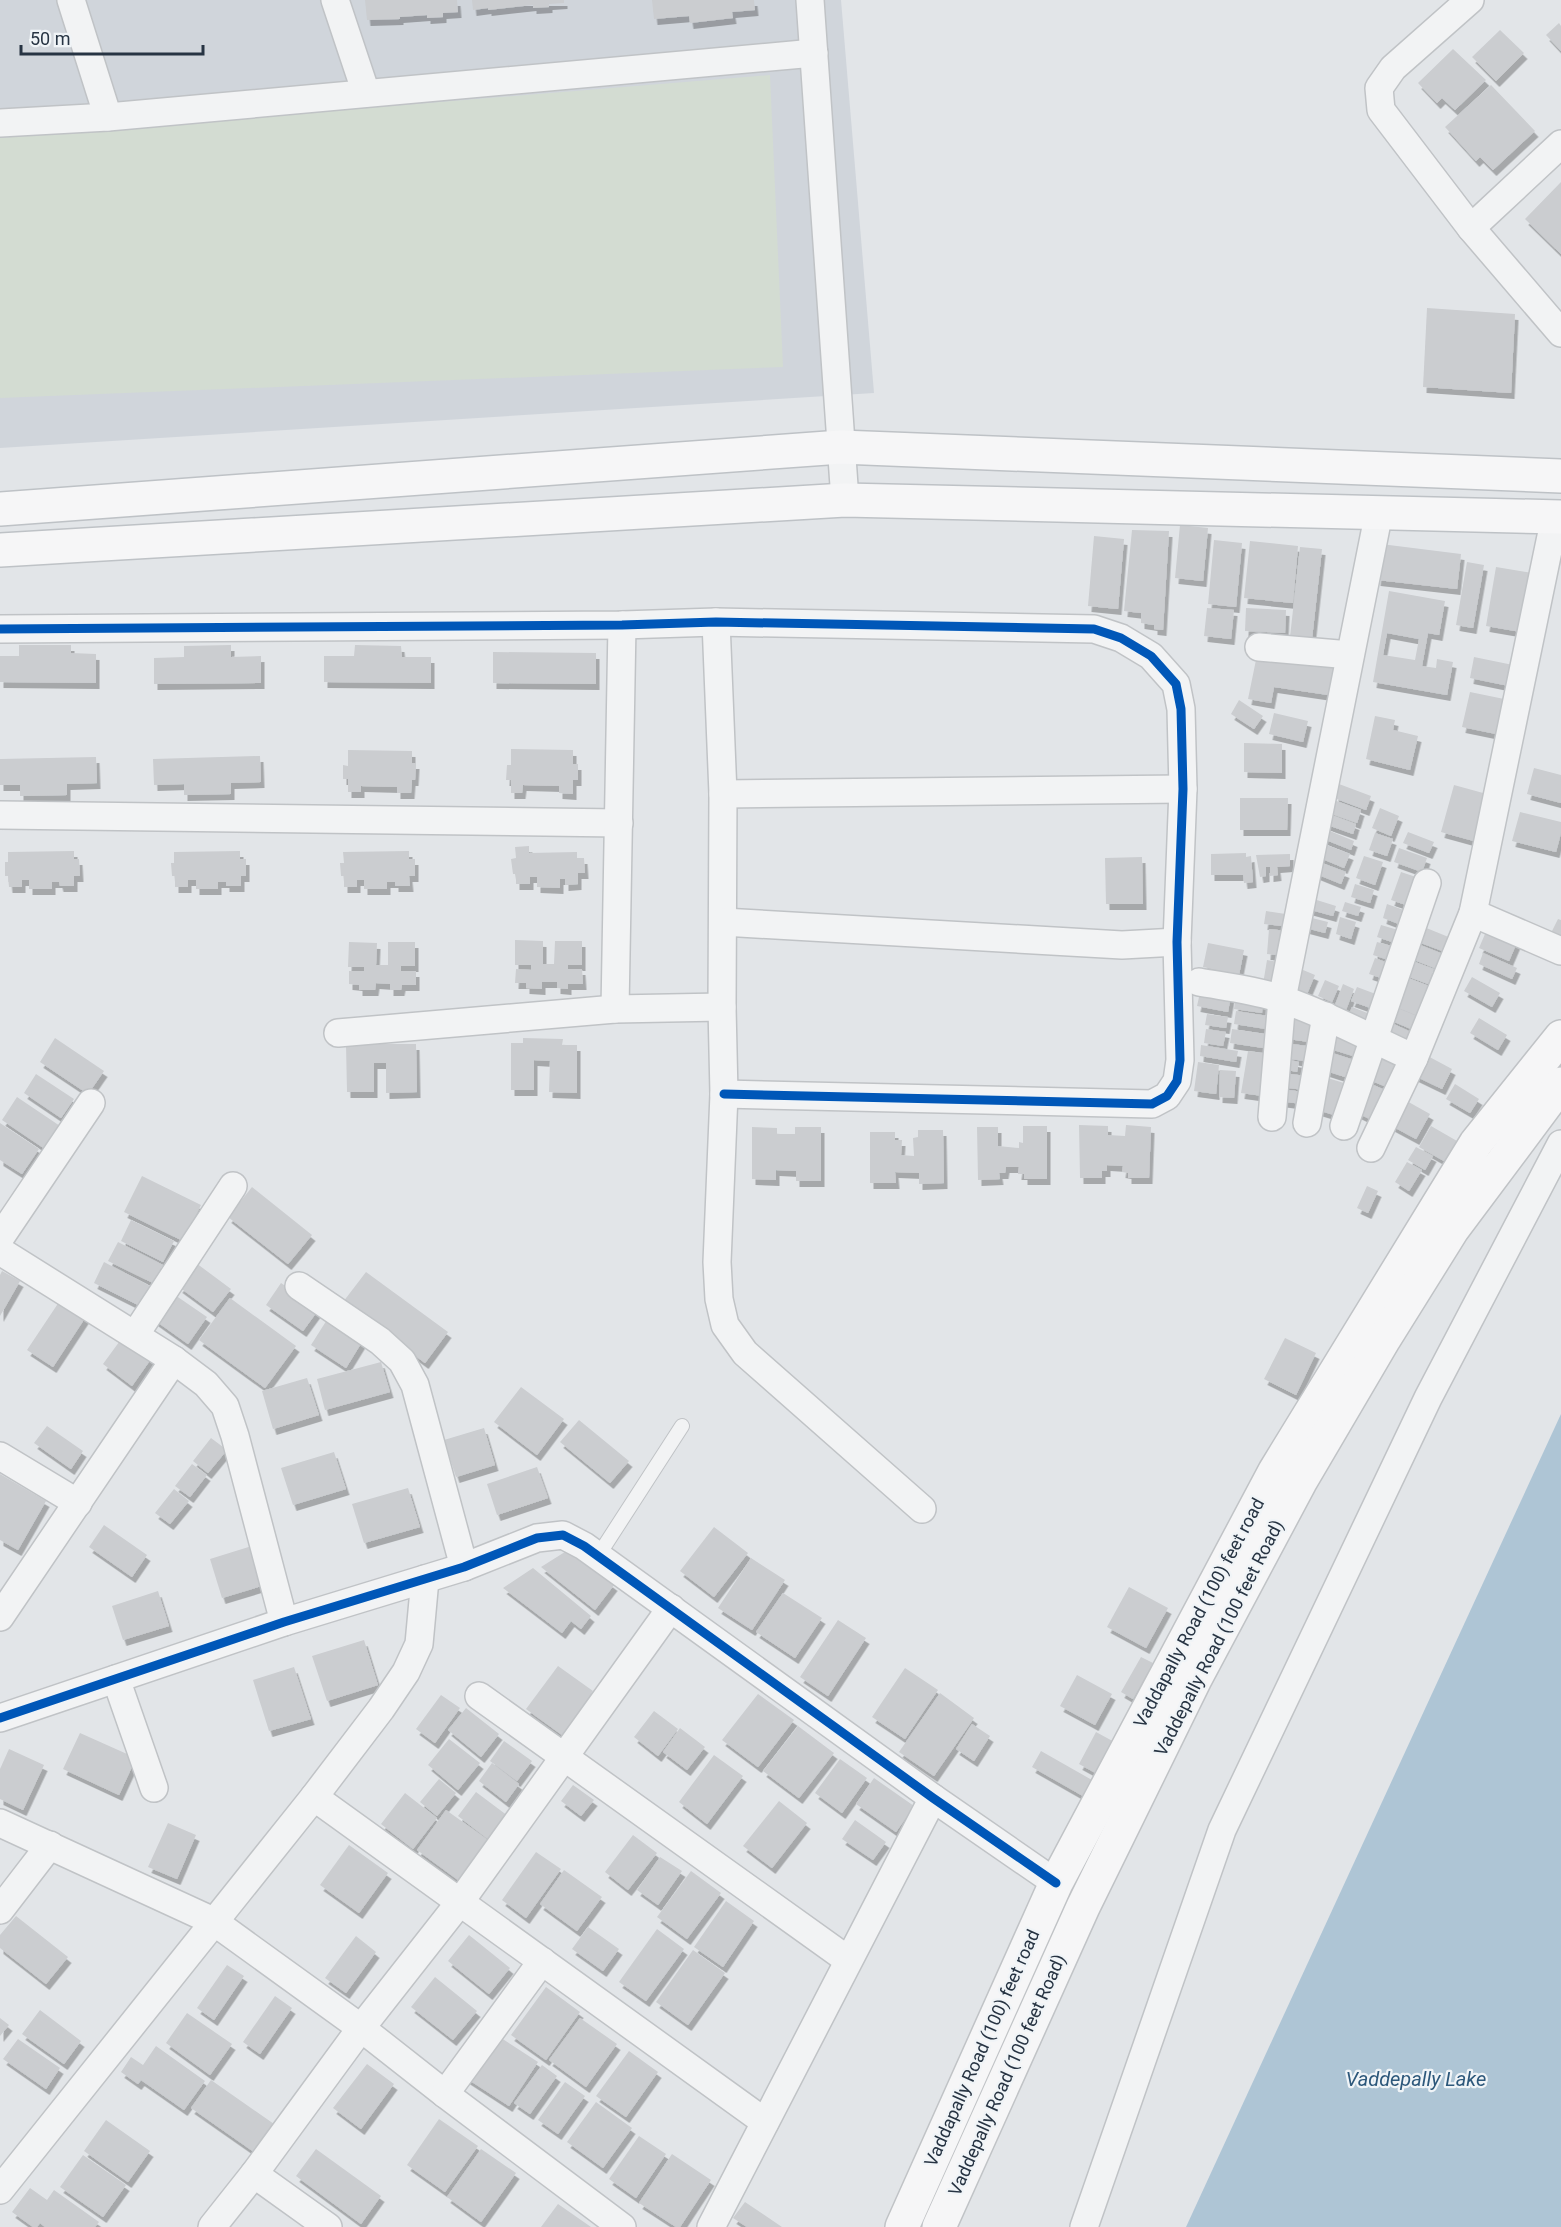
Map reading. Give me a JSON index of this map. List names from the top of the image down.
{
  "streets": {
    "main road": ["Vaddapally Road (100) feet road", "Vaddepally Road (100 feet Road)"]
  },
  "water": ["Vaddepally Lake"],
  "scale_bar": "50 m"
}
